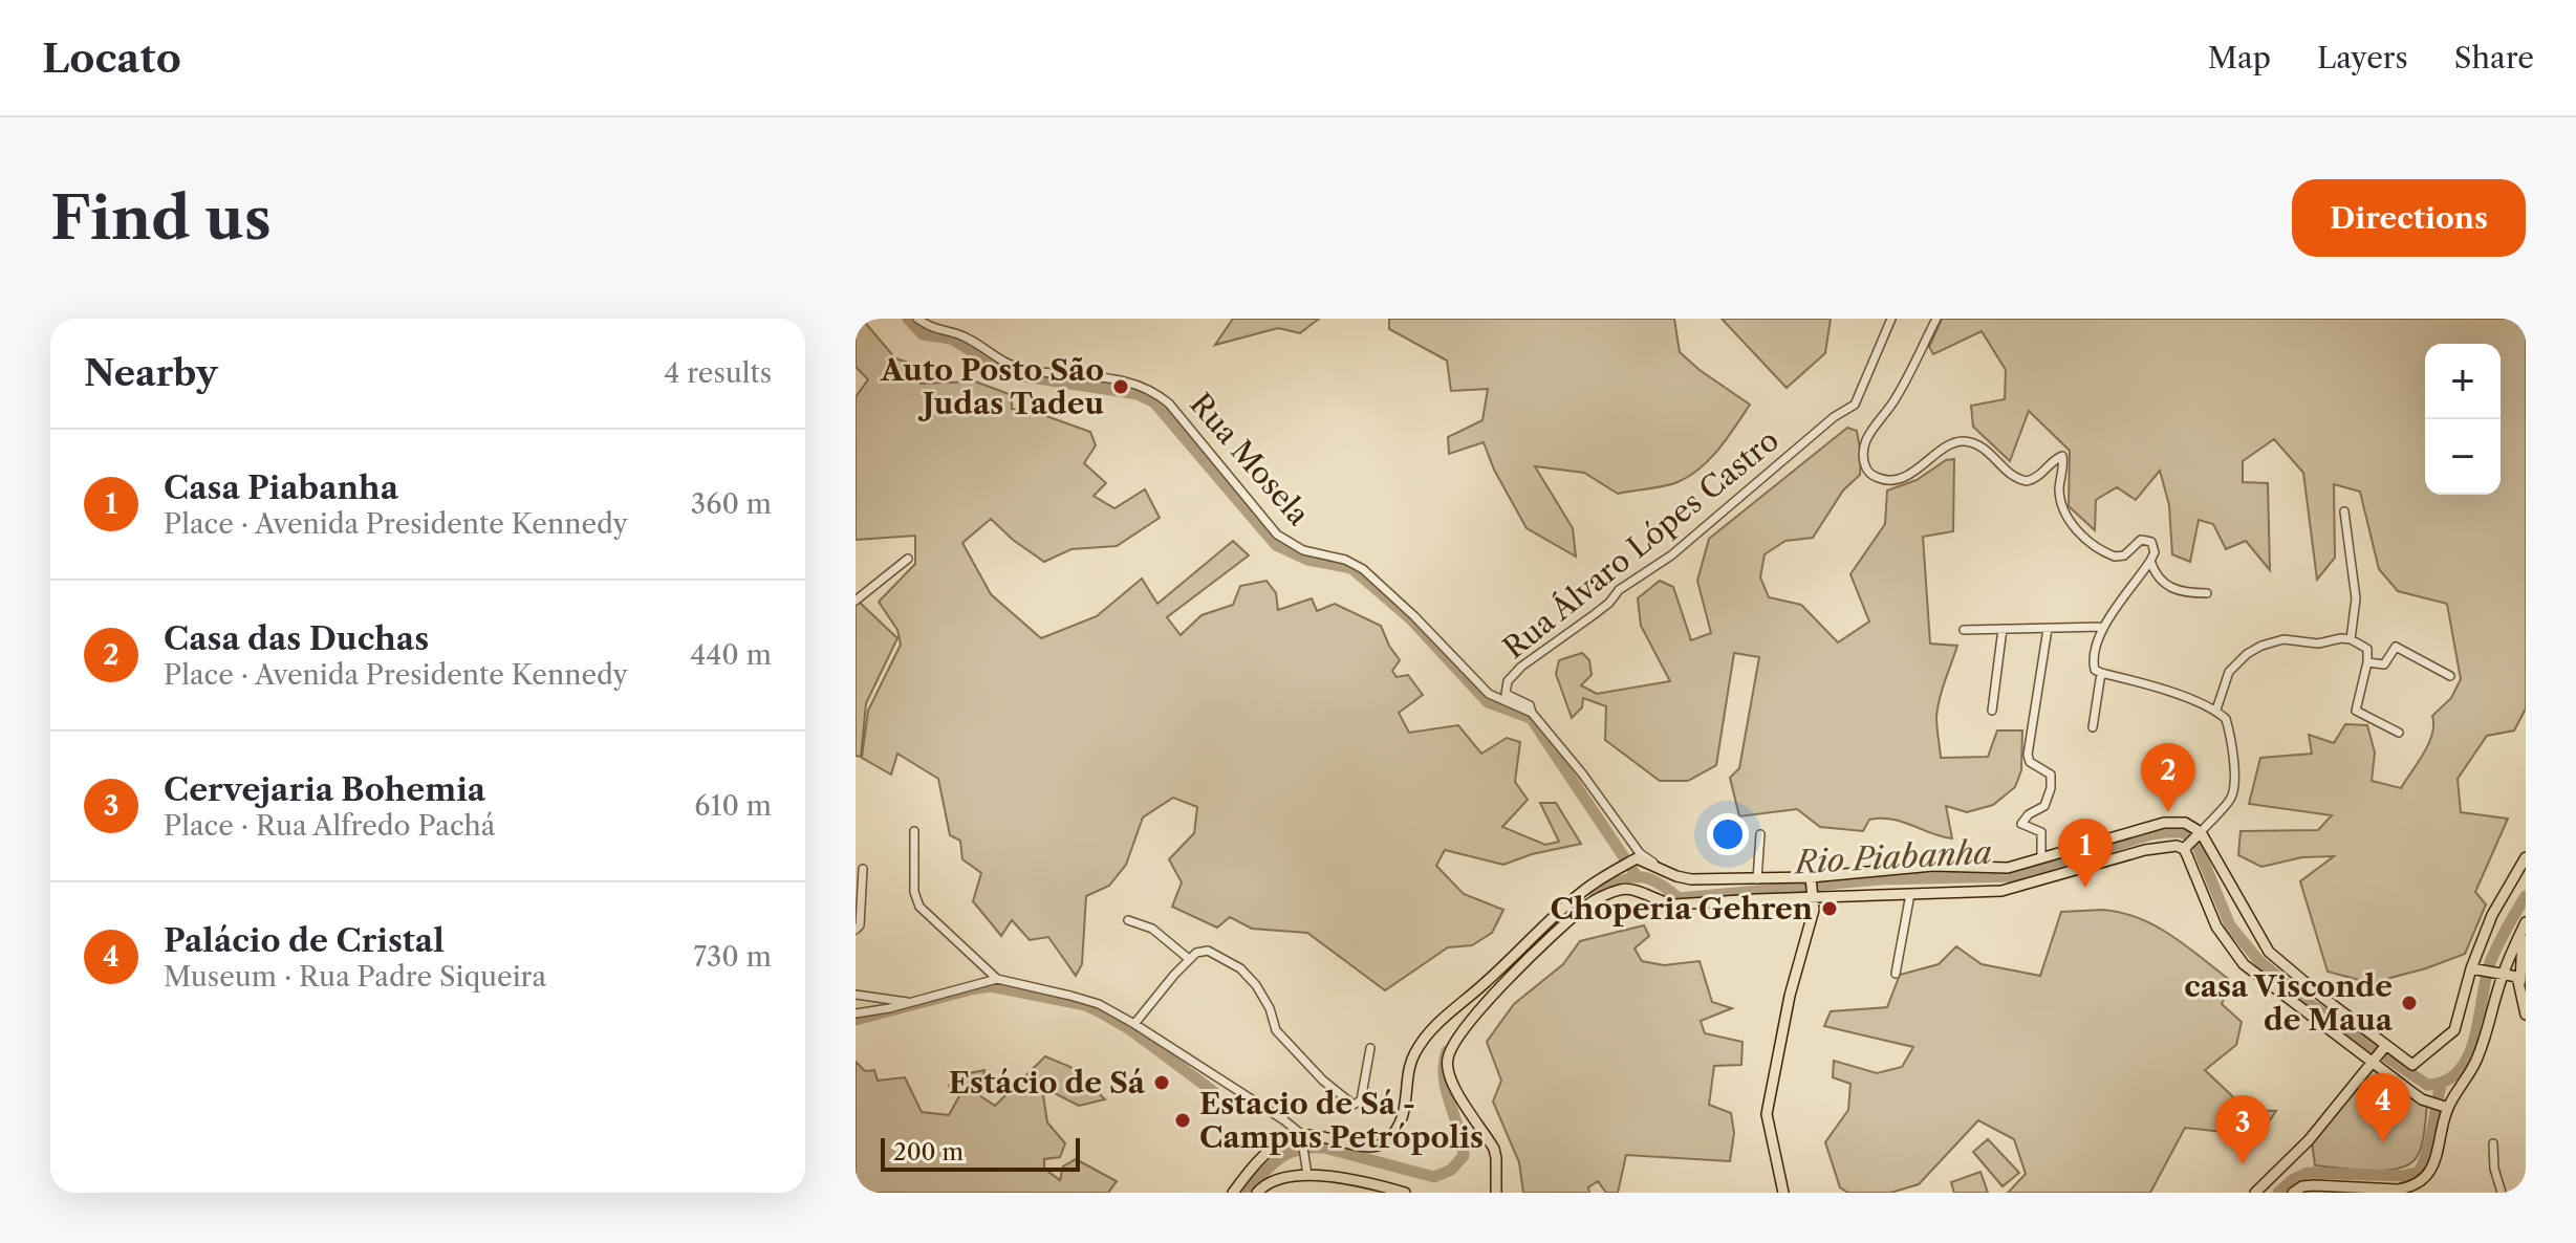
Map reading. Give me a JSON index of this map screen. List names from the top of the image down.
{
  "streets": {
    "street": ["Rua Mosela", "Rua Álvaro Lópes Castro"]
  },
  "crossings": [
    ["Rua Mosela", "Rua Álvaro Lópes Castro"]
  ],
  "water": ["Rio Piabanha"],
  "places": [
    "Auto Posto São Judas Tadeu",
    "Choperia Gehren",
    "casa Visconde de Maua",
    "Estácio de Sá",
    "Estacio de Sá - Campus Petrópolis"
  ],
  "scale_bar": "200 m",
  "page": {
    "header": "Locato",
    "nav": ["Map", "Layers", "Share"],
    "buttons": "Directions",
    "title": "Find us",
    "heading": ["Nearby", "4 results"],
    "map_buttons": ["+", "−"],
    "list": [
      {
        "mark": "1",
        "name": "Casa Piabanha",
        "note": "Place · Avenida Presidente Kennedy",
        "value": "360 m"
      },
      {
        "mark": "2",
        "name": "Casa das Duchas",
        "note": "Place · Avenida Presidente Kennedy",
        "value": "440 m"
      },
      {
        "mark": "3",
        "name": "Cervejaria Bohemia",
        "note": "Place · Rua Alfredo Pachá",
        "value": "610 m"
      },
      {
        "mark": "4",
        "name": "Palácio de Cristal",
        "note": "Museum · Rua Padre Siqueira",
        "value": "730 m"
      }
    ],
    "pins": [
      "2",
      "1",
      "4",
      "3"
    ],
    "scale": "200 m"
  }
}
